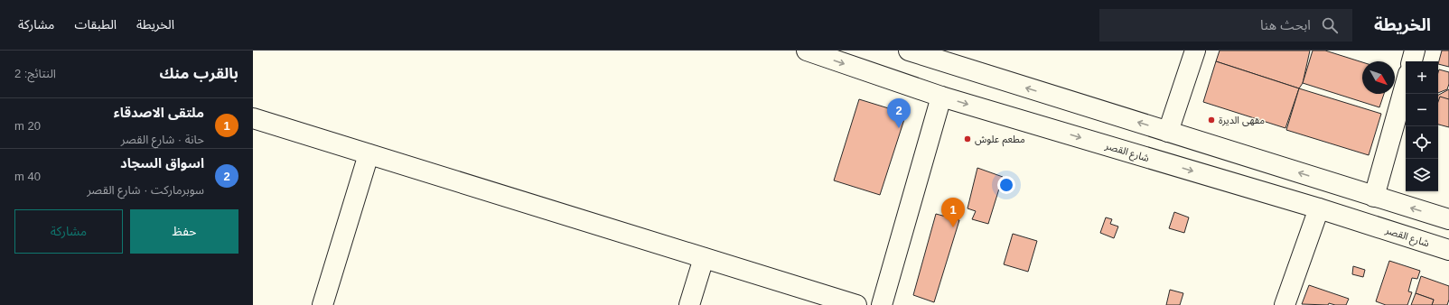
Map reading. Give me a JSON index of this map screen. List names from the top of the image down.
{
  "streets": {
    "street": ["شارع القصر"]
  },
  "places": ["مقهى الديرة", "مطعم علوش"],
  "north": "bottom right",
  "page": {
    "header": "الخريطة",
    "search": "ابحث هنا",
    "nav": ["الخريطة", "الطبقات", "مشاركة"],
    "heading": ["بالقرب منك", "النتائج: 2"],
    "map_buttons": ["+", "−"],
    "list": [
      {
        "mark": "1",
        "name": "ملتقى الاصدقاء",
        "note": "حانة · شارع القصر",
        "value": "20 m"
      },
      {
        "mark": "2",
        "name": "اسواق السجاد",
        "note": "سوبرماركت · شارع القصر",
        "value": "40 m"
      }
    ],
    "pins": ["2", "1"],
    "buttons": ["حفظ", "مشاركة"]
  }
}
